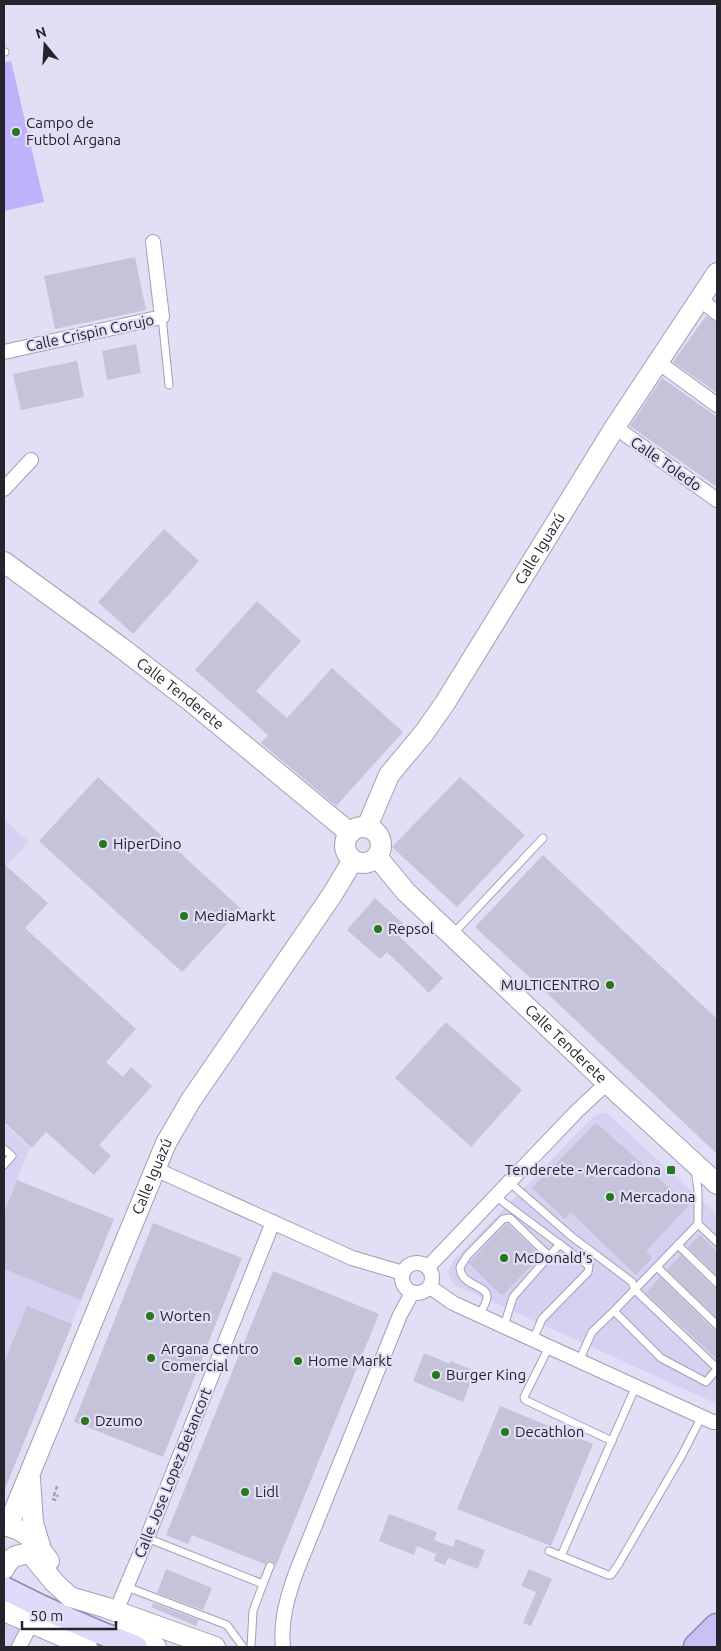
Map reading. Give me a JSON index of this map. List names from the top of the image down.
{
  "streets": {
    "street": [
      "Calle Crispin Corujo",
      "Calle Toledo",
      "Calle Iguazú",
      "Calle Tenderete",
      "Calle Jose Lopez Betancort"
    ]
  },
  "crossings": [
    ["Calle Toledo", "Calle Iguazú"],
    ["Calle Iguazú", "Calle Tenderete"]
  ],
  "places": {
    "other": [
      "Campo de Futbol Argana",
      "HiperDino",
      "MediaMarkt",
      "Repsol",
      "MULTICENTRO",
      "Mercadona",
      "McDonald's",
      "Worten",
      "Argana Centro Comercial",
      "Home Markt",
      "Burger King",
      "Dzumo",
      "Decathlon",
      "Lidl"
    ],
    "transit": ["Tenderete - Mercadona"]
  },
  "scale_bar": "50 m",
  "north": "top"
}
